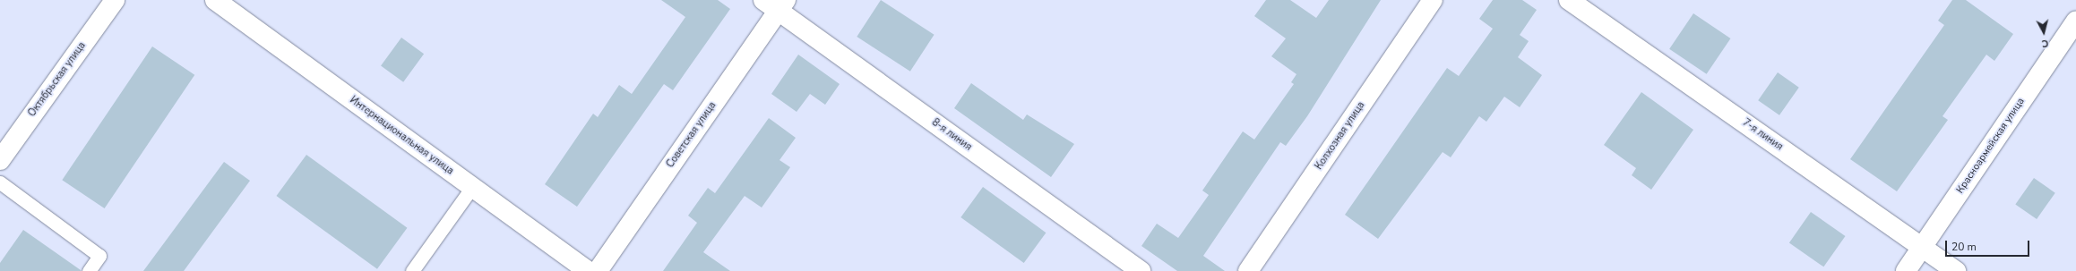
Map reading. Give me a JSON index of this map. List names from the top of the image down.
{
  "streets": {
    "street": [
      "Октябрьская улица",
      "Советская улица",
      "8-я линия",
      "7-я линия",
      "Интернациональная улица",
      "Колхозная улица",
      "Красноармейская улица"
    ]
  },
  "crossings": [
    ["Советская улица", "8-я линия"],
    ["7-я линия", "Красноармейская улица"]
  ],
  "scale_bar": "20 m",
  "north": "bottom"
}
